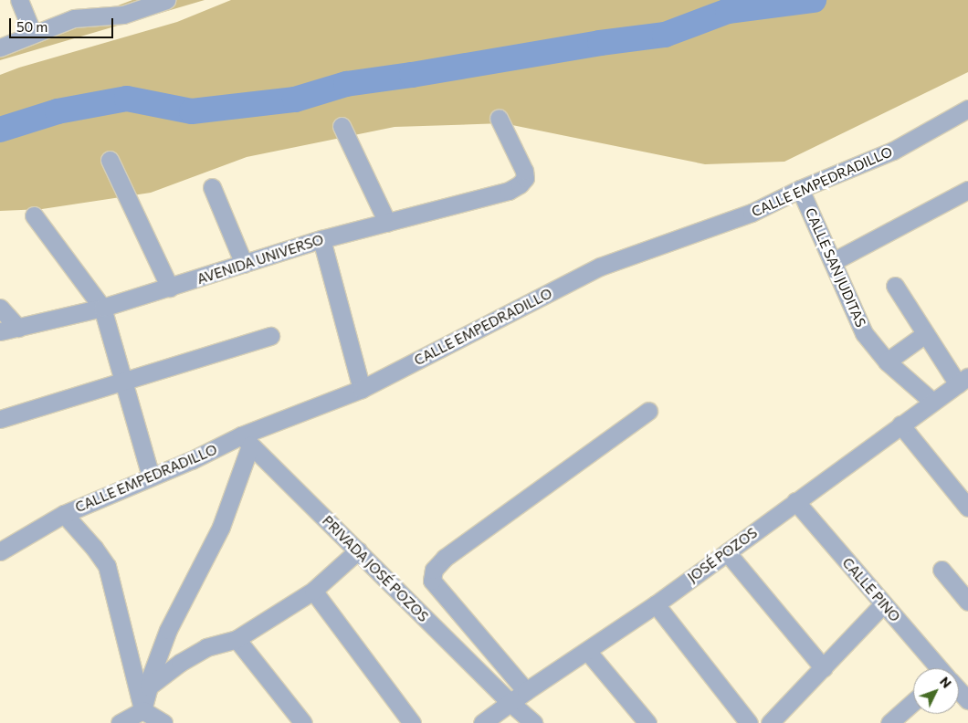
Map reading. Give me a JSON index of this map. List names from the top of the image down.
{
  "streets": {
    "street": [
      "CALLE EMPEDRADILLO",
      "AVENIDA UNIVERSO",
      "CALLE SAN JUDITAS",
      "JOSÉ POZOS",
      "PRIVADA JOSÉ POZOS",
      "CALLE PINO"
    ]
  },
  "crossings": [
    ["CALLE EMPEDRADILLO", "CALLE SAN JUDITAS"],
    ["CALLE EMPEDRADILLO", "PRIVADA JOSÉ POZOS"],
    ["CALLE SAN JUDITAS", "JOSÉ POZOS"],
    ["JOSÉ POZOS", "PRIVADA JOSÉ POZOS"],
    ["JOSÉ POZOS", "CALLE PINO"]
  ],
  "scale_bar": "50 m",
  "north": "top right"
}
